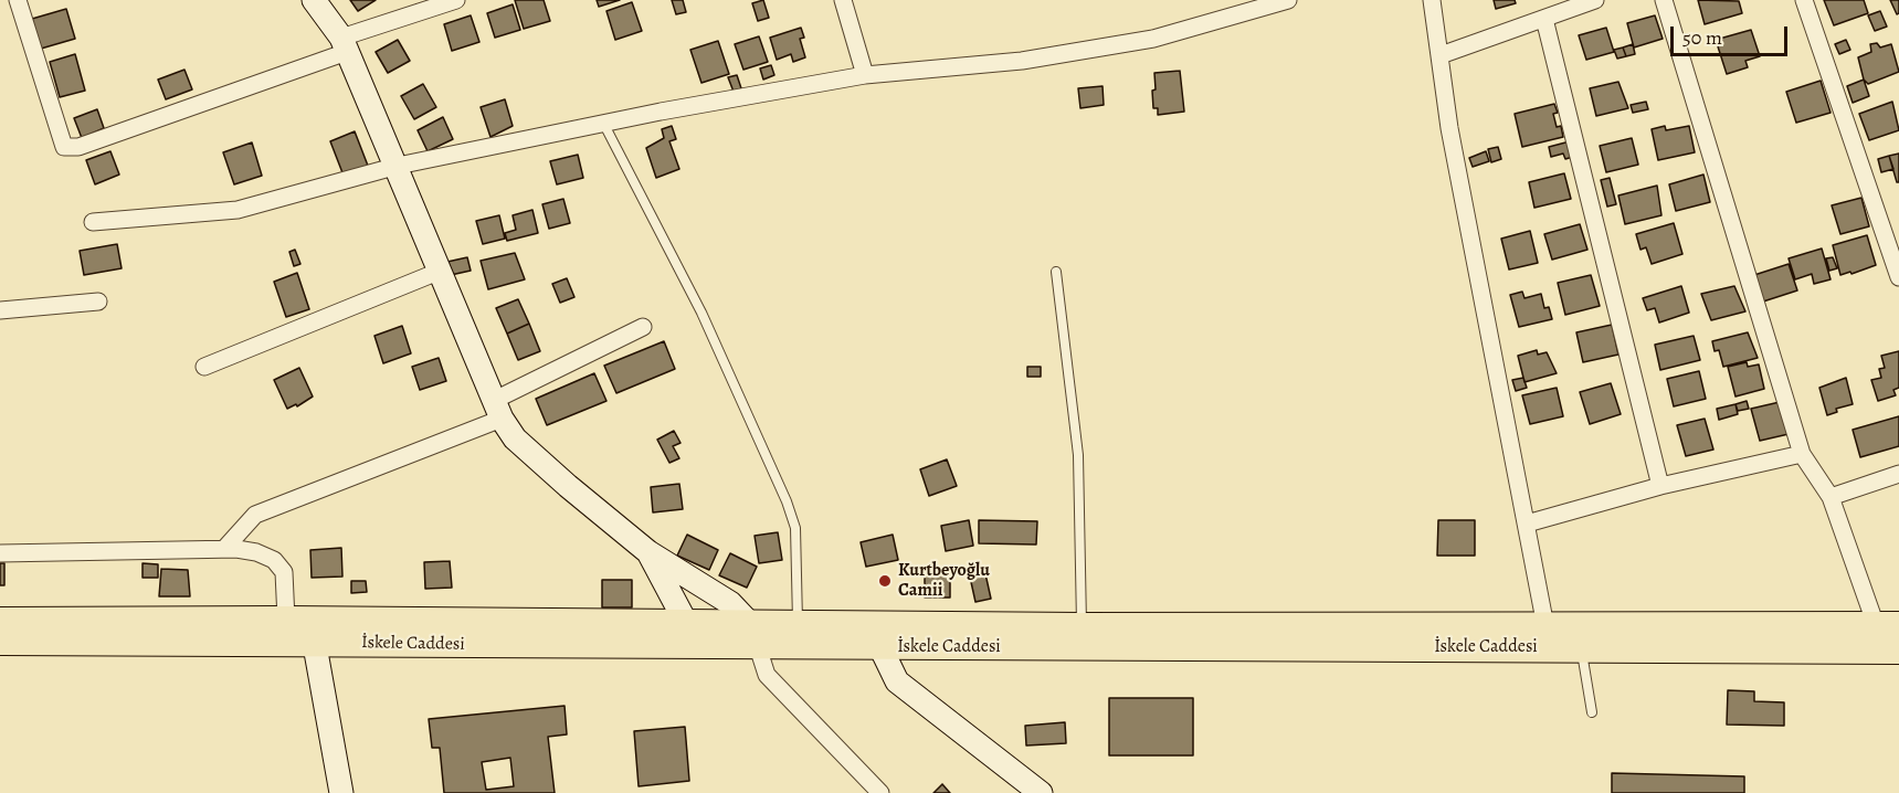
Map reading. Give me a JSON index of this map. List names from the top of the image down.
{
  "streets": {
    "main road": ["İskele Caddesi"]
  },
  "places": ["Kurtbeyoğlu Camii"],
  "scale_bar": "50 m"
}
